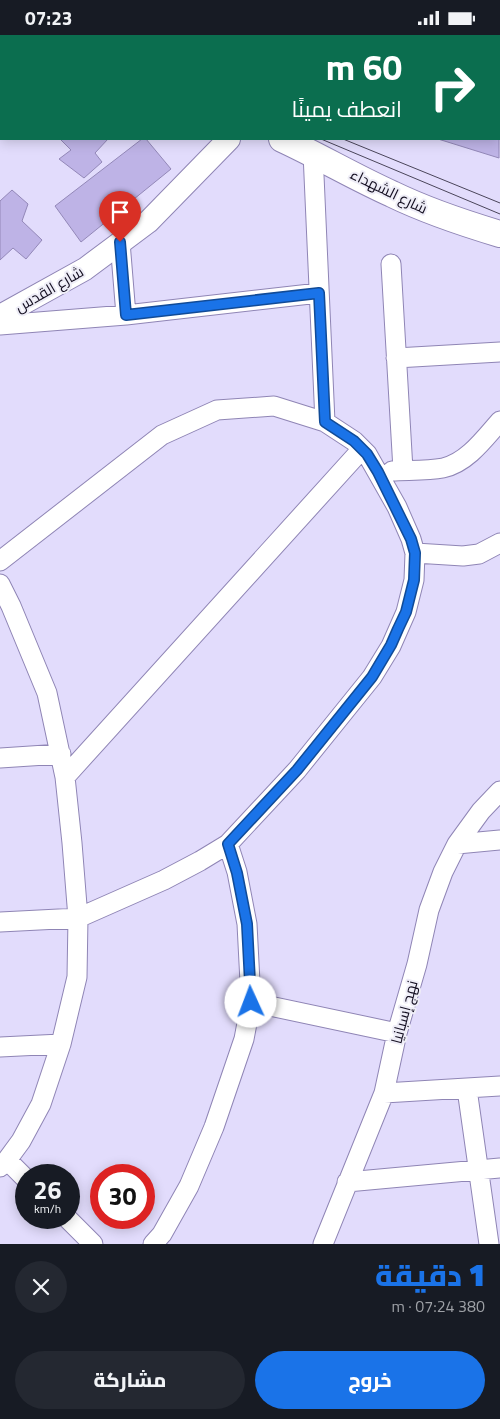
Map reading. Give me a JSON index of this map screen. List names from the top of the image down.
{
  "streets": {
    "main road": ["شارع الشهداء"],
    "street": ["شارع القدس", "نهج إسبانيا"]
  },
  "page": {
    "status": "07:23",
    "turn": ["60 m", "انعطف يمينًا"],
    "speed": "26 km/h",
    "limit": "30",
    "heading": ["1 دقيقة", "380 m · 07:24"],
    "buttons": ["خروج", "مشاركة"]
  }
}
